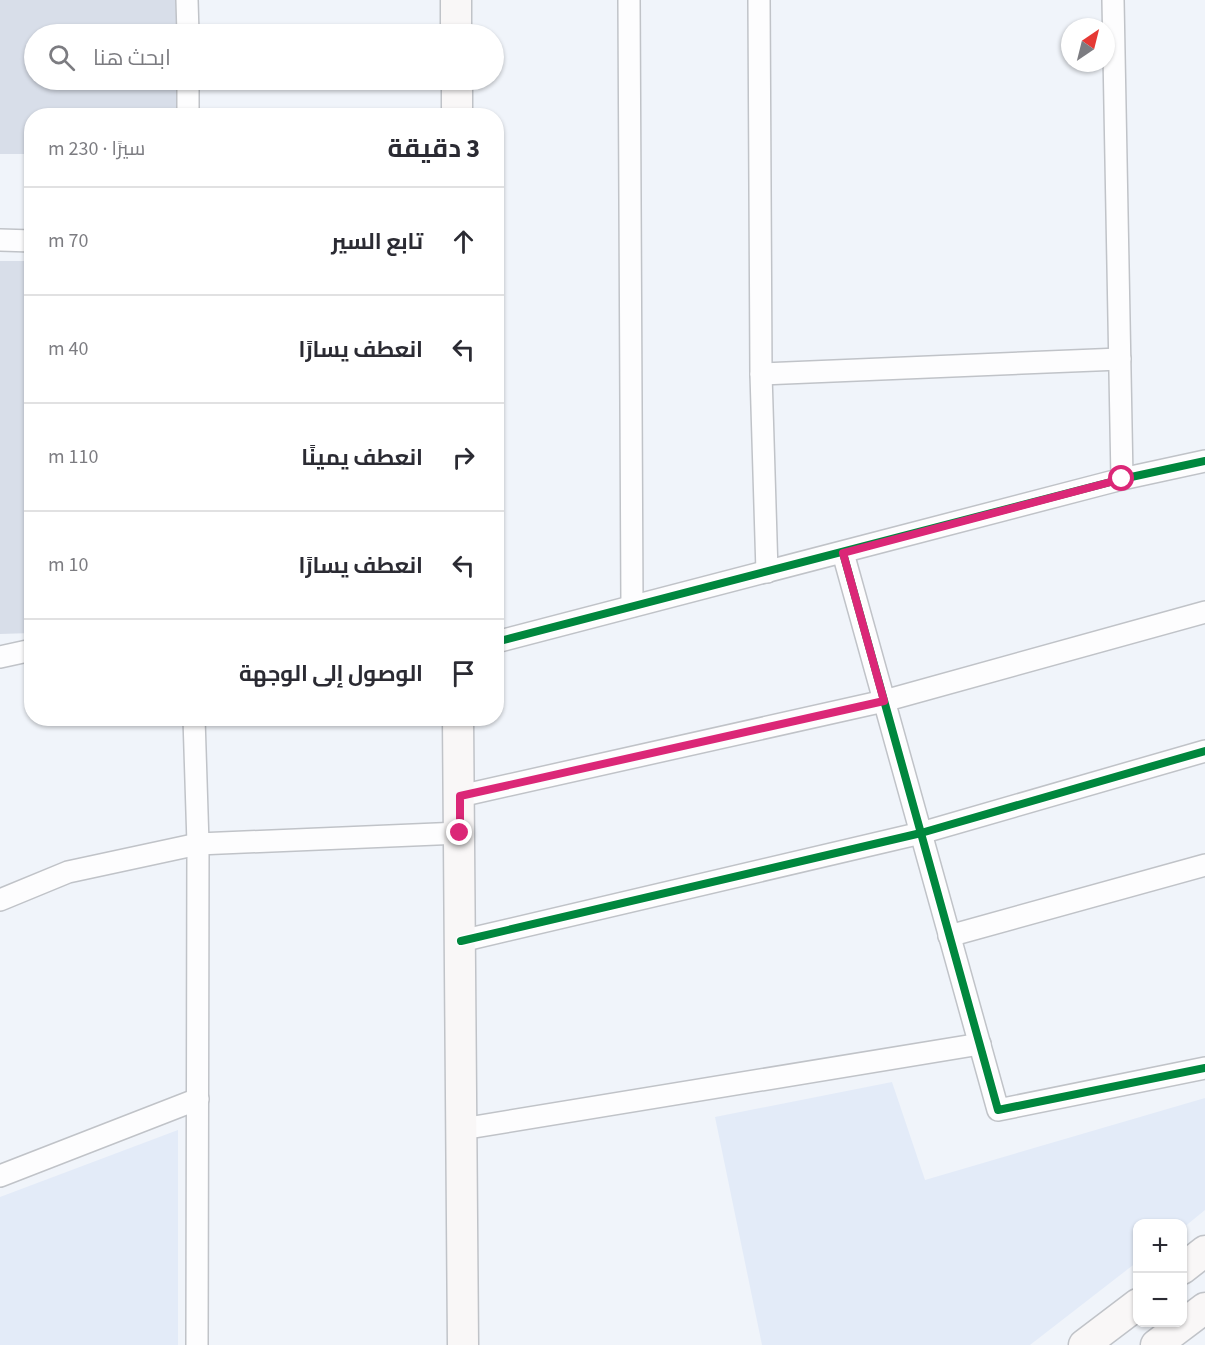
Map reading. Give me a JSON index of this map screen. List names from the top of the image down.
{
  "north": "top right",
  "page": {
    "search": "ابحث هنا",
    "heading": ["3 دقيقة", "سيرًا · 230 m"],
    "list": [
      ["تابع السير", "70 m"],
      ["انعطف يسارًا", "40 m"],
      ["انعطف يمينًا", "110 m"],
      ["انعطف يسارًا", "10 m"],
      "الوصول إلى الوجهة"
    ],
    "map_buttons": ["+", "−"]
  }
}
